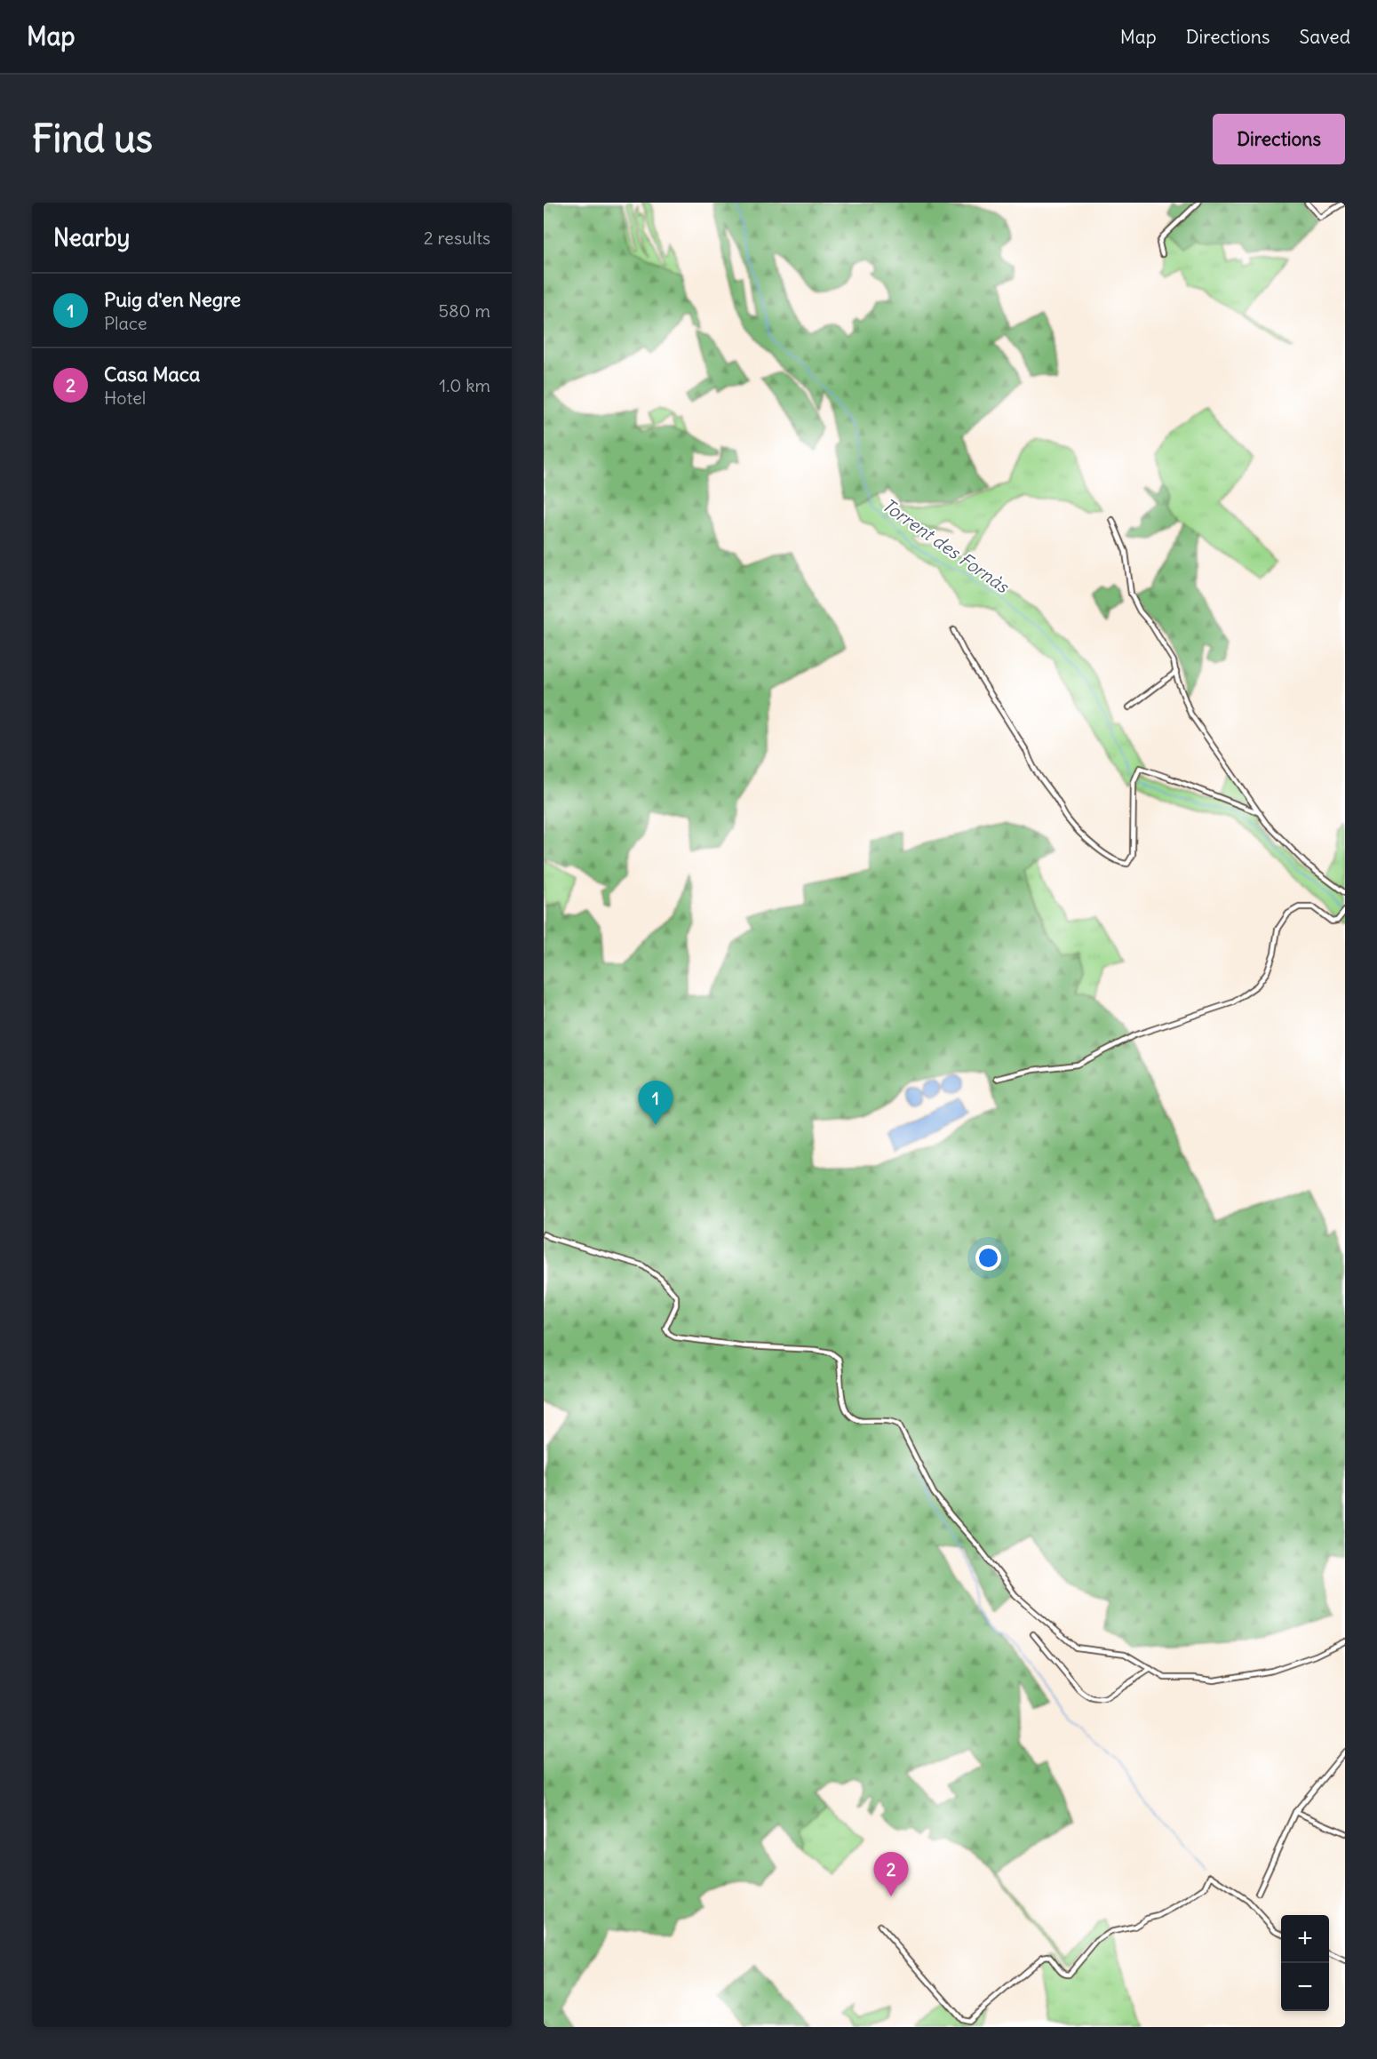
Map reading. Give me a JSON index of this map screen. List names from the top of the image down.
{
  "water": ["Torrent des Fornàs"],
  "page": {
    "header": "Map",
    "nav": ["Map", "Directions", "Saved"],
    "buttons": "Directions",
    "title": "Find us",
    "heading": ["Nearby", "2 results"],
    "list": [
      {
        "mark": "1",
        "name": "Puig d'en Negre",
        "note": "Place",
        "value": "580 m"
      },
      {
        "mark": "2",
        "name": "Casa Maca",
        "note": "Hotel",
        "value": "1.0 km"
      }
    ],
    "pins": ["1", "2"],
    "map_buttons": ["+", "−"]
  }
}
